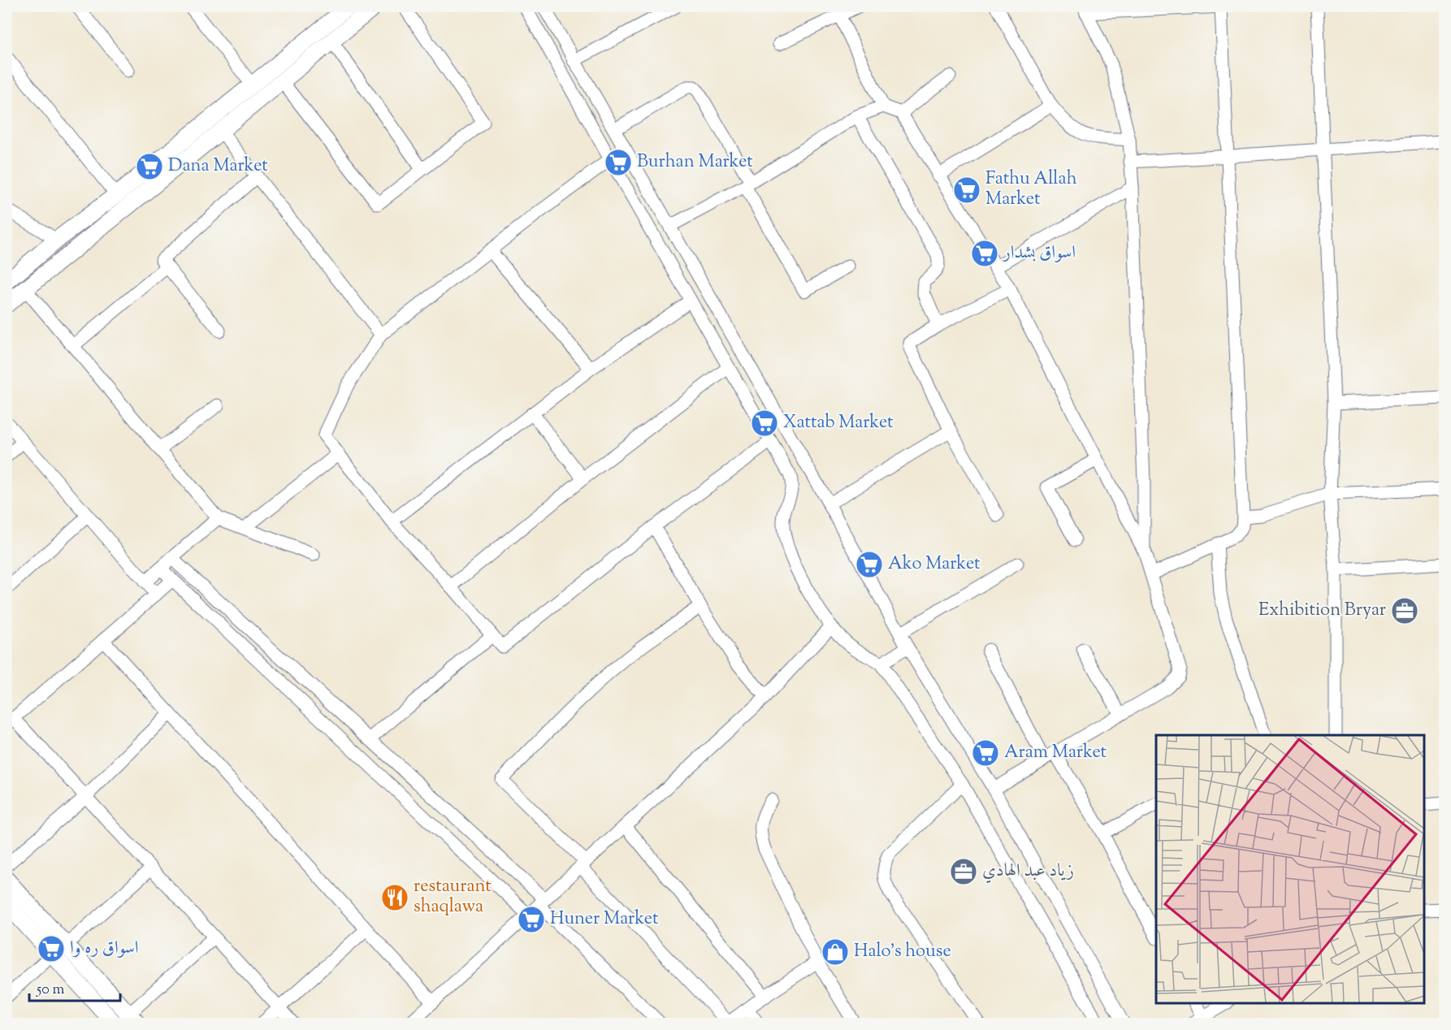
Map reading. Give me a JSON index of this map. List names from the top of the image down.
{
  "places": {
    "supermarket": [
      "Burhan Market",
      "Dana Market",
      "Fathu Allah Market",
      "اسواق بشدار",
      "Xattab Market",
      "Ako Market",
      "Aram Market",
      "Huner Market",
      "اسواق ره وا"
    ],
    "office": ["Exhibition Bryar", "زياد عبد الهادي"],
    "restaurant": ["restaurant shaqlawa"],
    "shop": ["Halo’s house"]
  },
  "scale_bar": "50 m"
}
